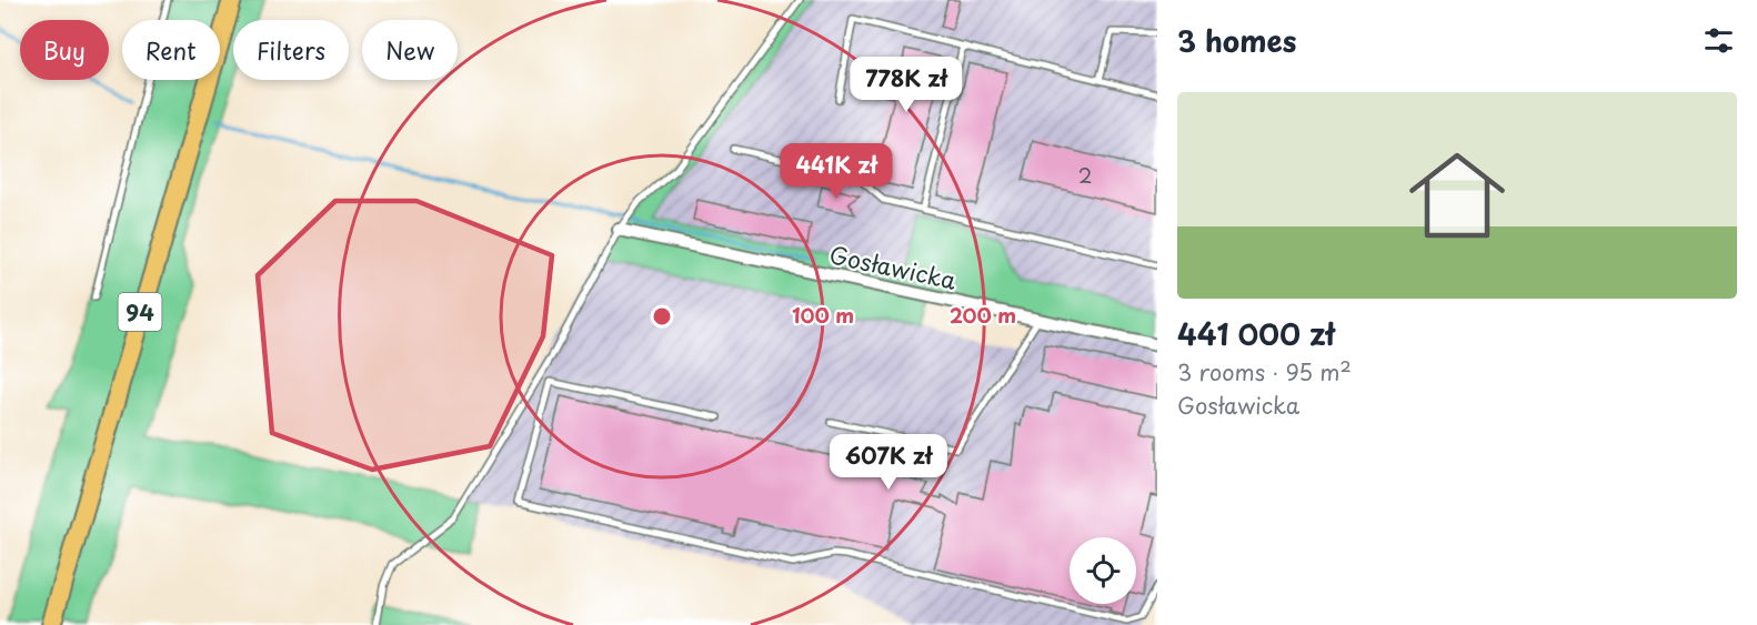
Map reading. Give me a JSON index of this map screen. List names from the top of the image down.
{
  "streets": {
    "main road": ["94"],
    "street": ["Gosławicka"]
  },
  "house_numbers": ["2"],
  "page": {
    "heading": "3 homes",
    "chip": [
      "Buy",
      "Rent",
      "Filters",
      "New"
    ],
    "price": ["778K zł", "441K zł", "607K zł"],
    "list": [
      {
        "name": "441 000 zł",
        "note": "3 rooms · 95 m² · Gosławicka"
      }
    ]
  },
  "rings": ["100 m", "200 m"]
}
